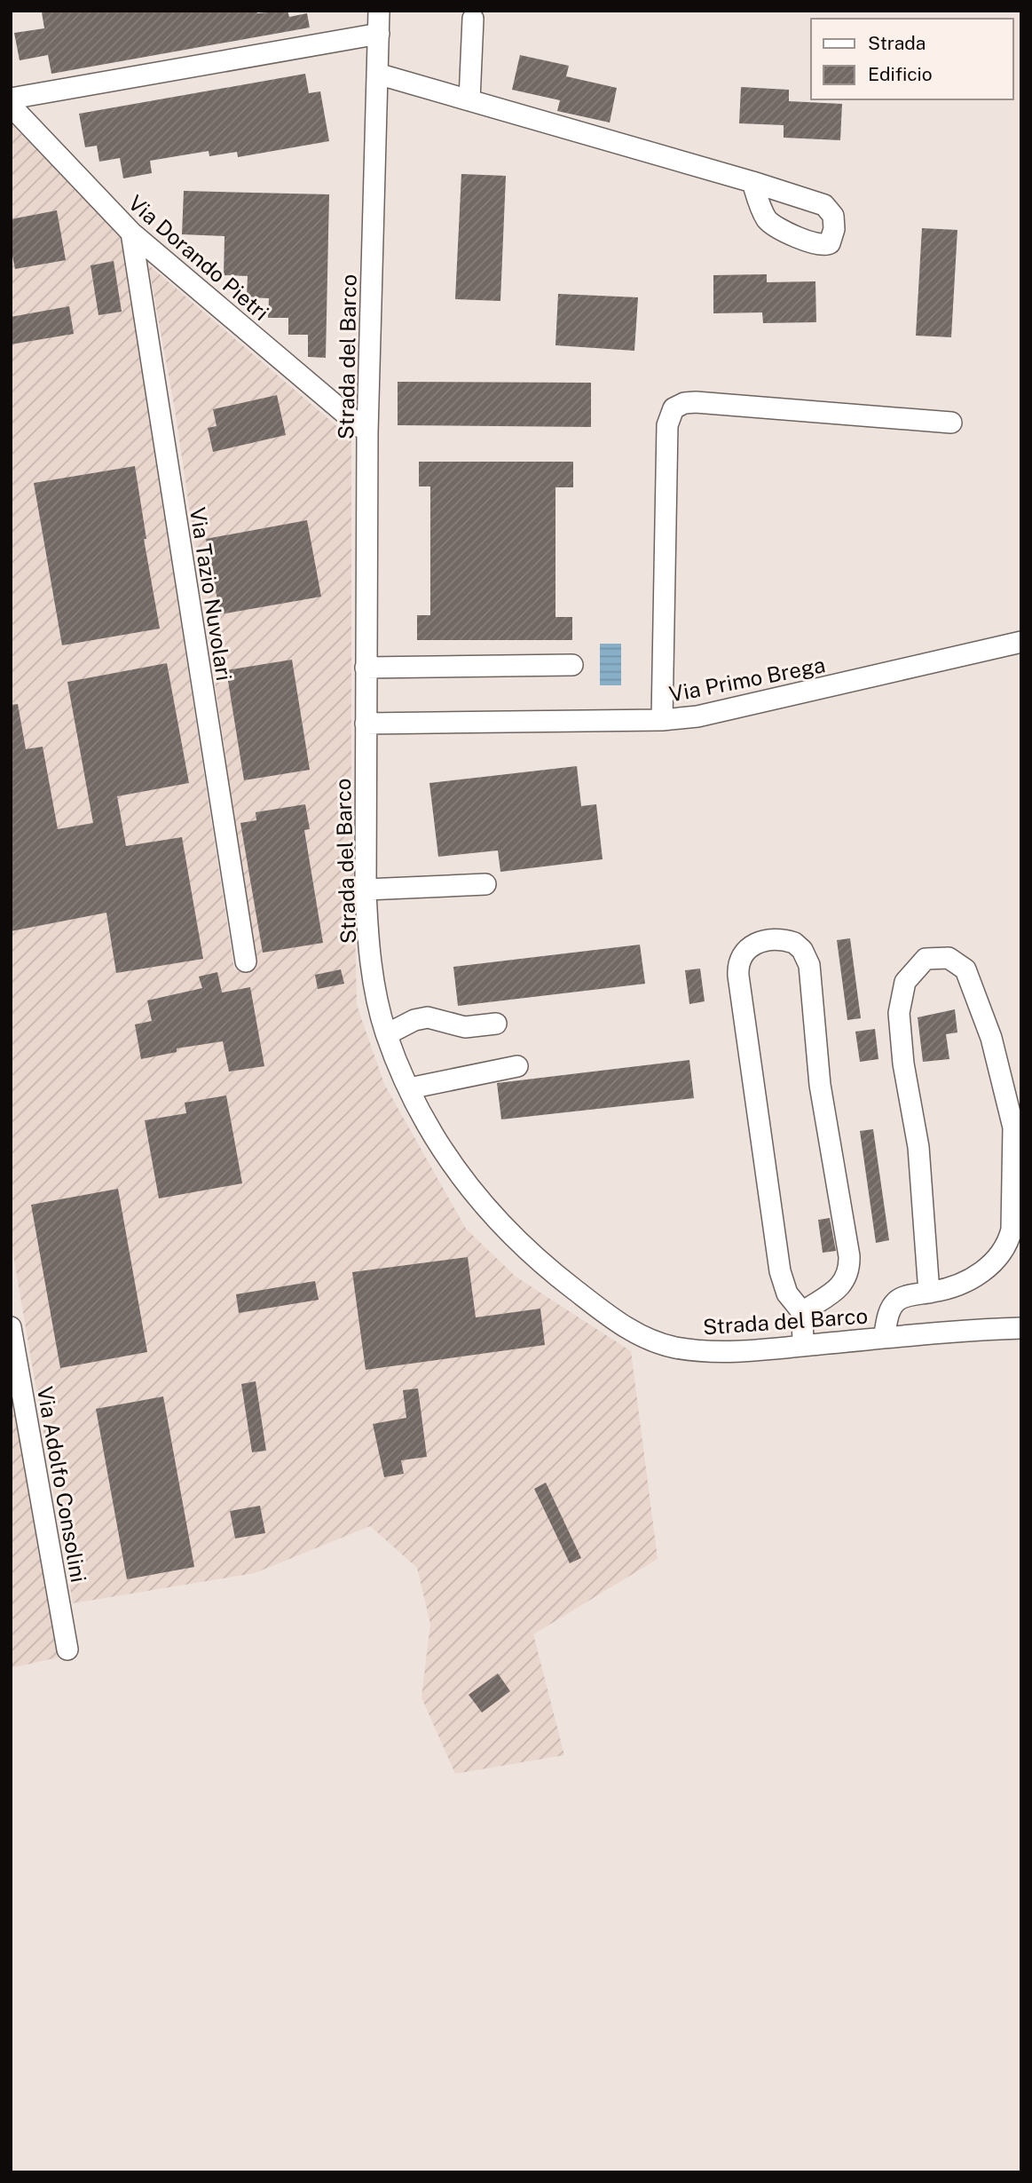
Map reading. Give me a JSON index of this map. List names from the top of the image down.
{
  "streets": {
    "street": [
      "Via Dorando Pietri",
      "Strada del Barco",
      "Via Tazio Nuvolari",
      "Via Primo Brega",
      "Via Adolfo Consolini"
    ]
  },
  "crossings": [
    ["Via Dorando Pietri", "Strada del Barco"],
    ["Via Dorando Pietri", "Via Tazio Nuvolari"],
    ["Strada del Barco", "Via Primo Brega"]
  ],
  "legend": ["Strada", "Edificio"]
}
